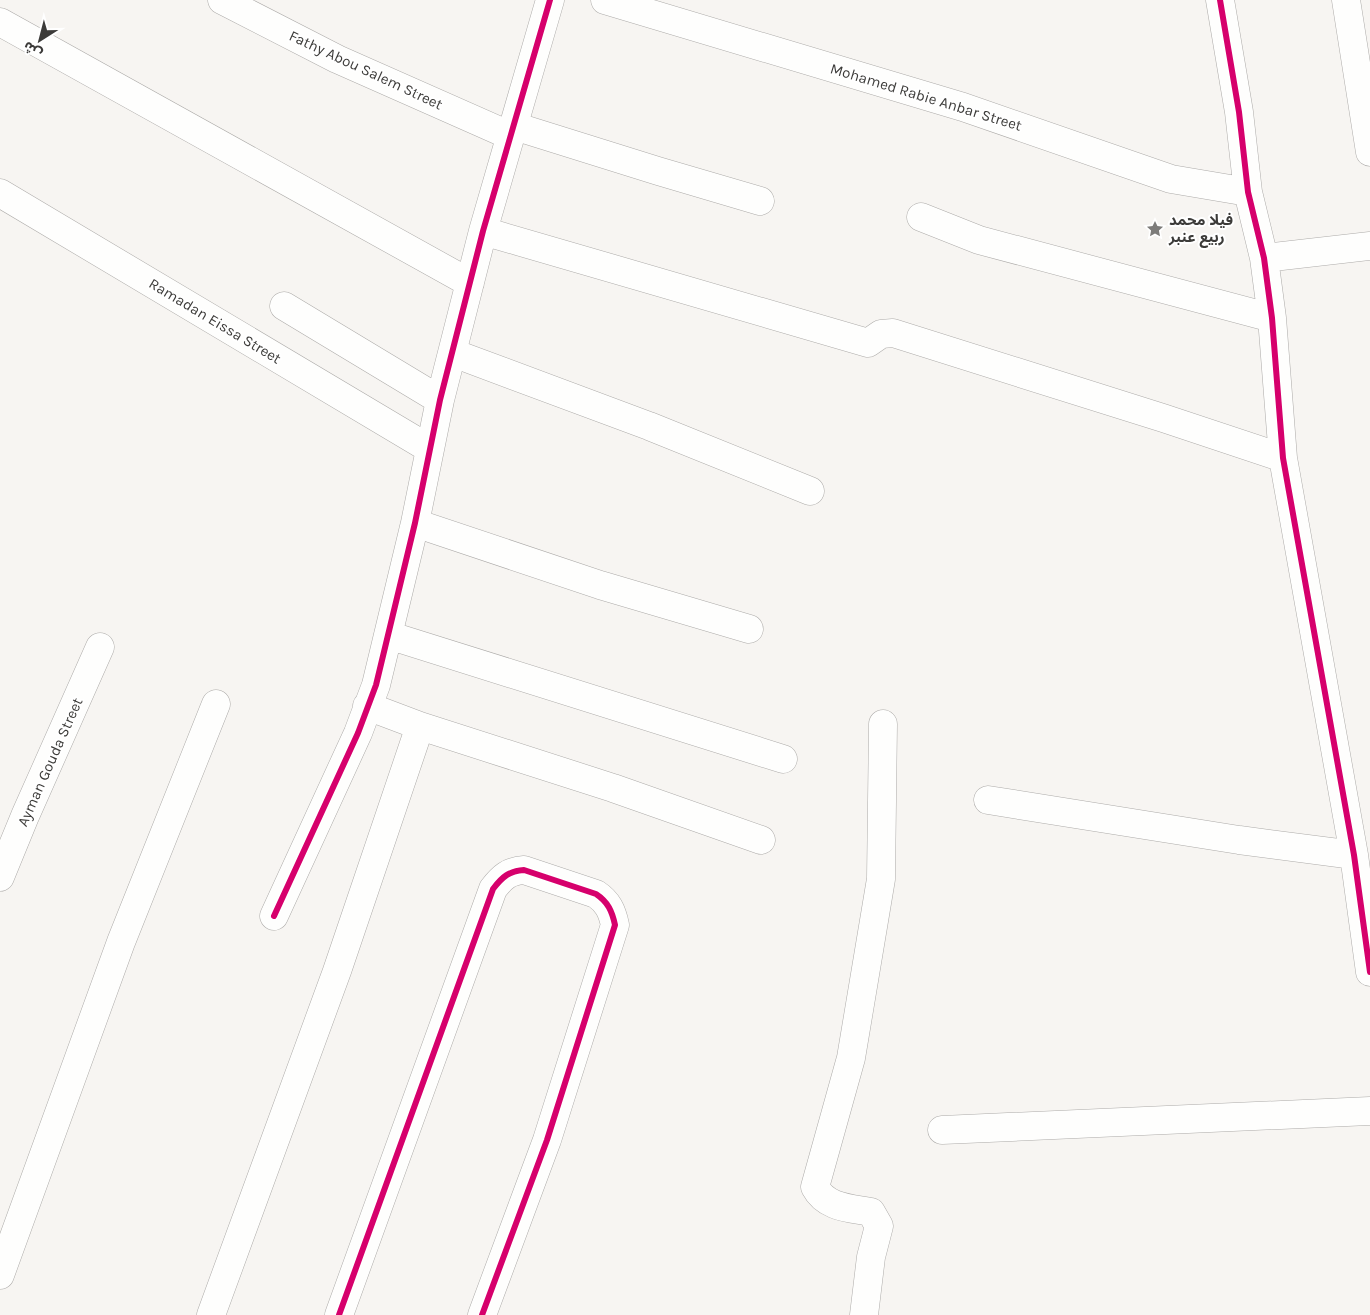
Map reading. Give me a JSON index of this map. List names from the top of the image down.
{
  "streets": {
    "street": [
      "Fathy Abou Salem Street",
      "Mohamed Rabie Anbar Street",
      "Ramadan Eissa Street",
      "Ayman Gouda Street"
    ]
  },
  "places": {
    "place": ["فيلا محمد ربيع عنبر"]
  },
  "north": "bottom left"
}
